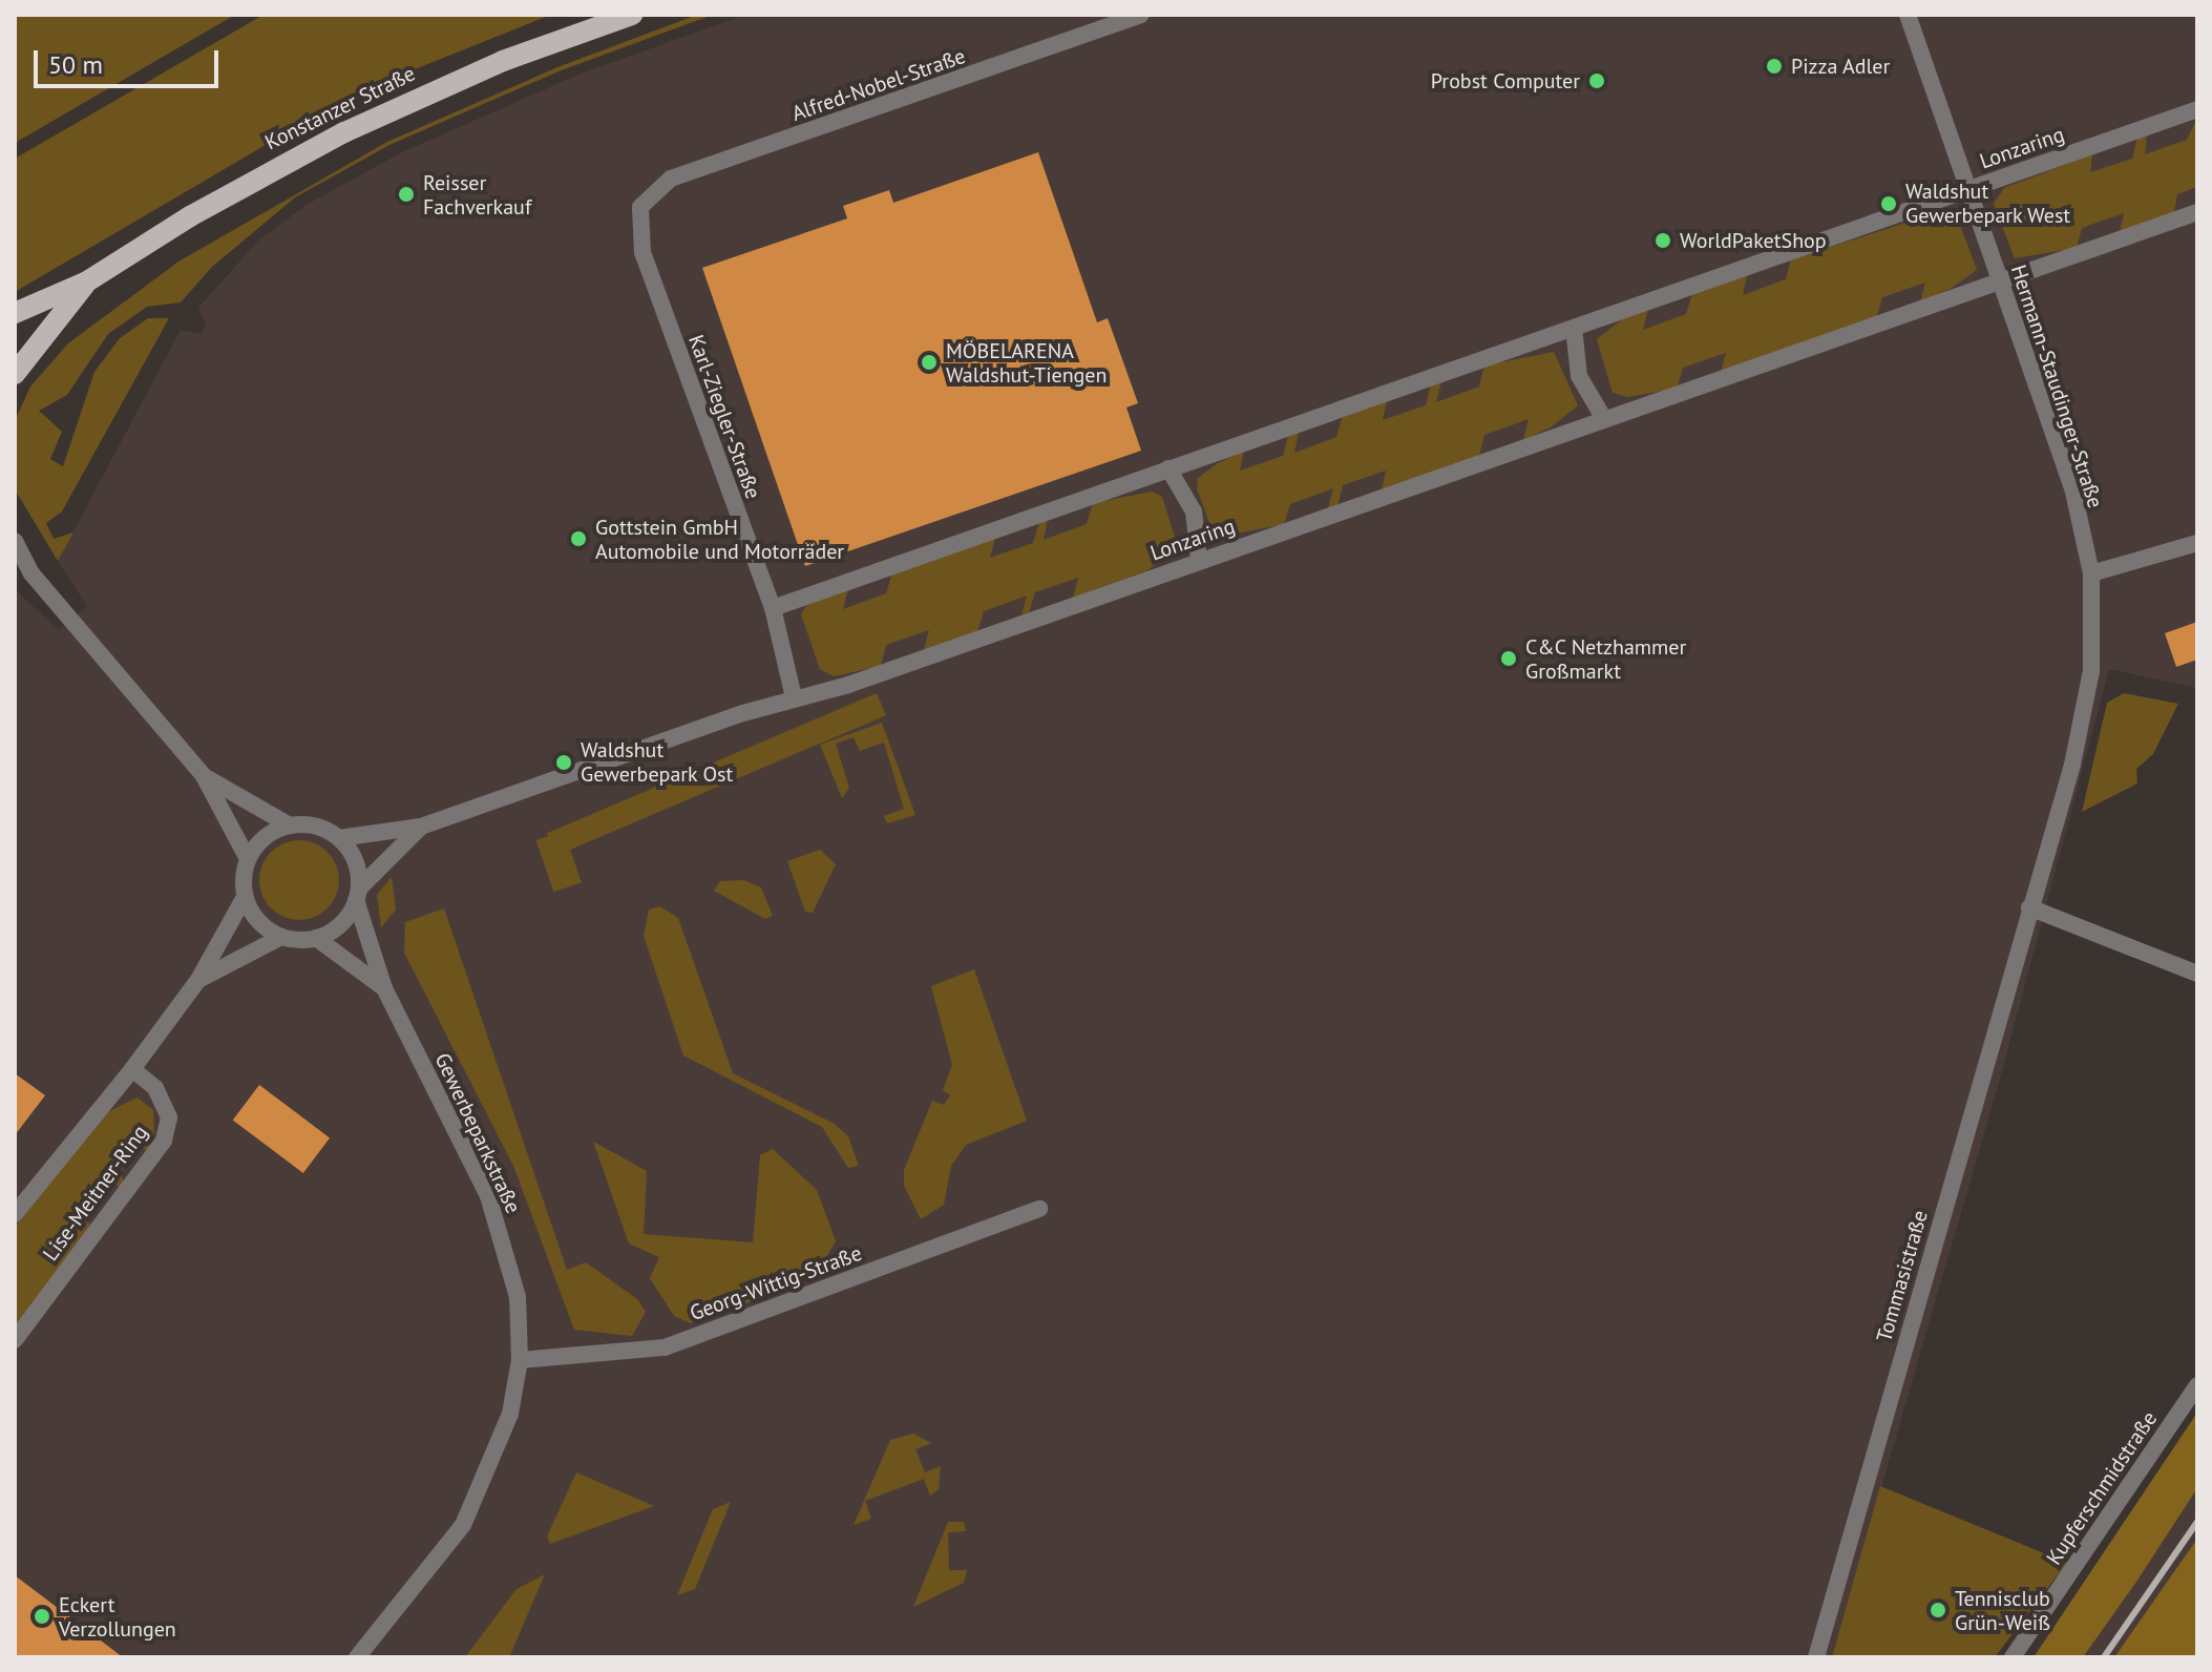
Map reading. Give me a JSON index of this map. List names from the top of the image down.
{
  "streets": {
    "main road": ["Konstanzer Straße"],
    "street": [
      "Alfred-Nobel-Straße",
      "Lonzaring",
      "Hermann-Staudinger-Straße",
      "Karl-Ziegler-Straße",
      "Gewerbeparkstraße",
      "Lise-Meitner-Ring",
      "Tommasistraße",
      "Georg-Wittig-Straße",
      "Kupferschmidstraße"
    ]
  },
  "crossings": [
    ["Alfred-Nobel-Straße", "Karl-Ziegler-Straße"],
    ["Lonzaring", "Hermann-Staudinger-Straße"],
    ["Lonzaring", "Karl-Ziegler-Straße"],
    ["Hermann-Staudinger-Straße", "Tommasistraße"],
    ["Gewerbeparkstraße", "Georg-Wittig-Straße"]
  ],
  "places": [
    "Pizza Adler",
    "Probst Computer",
    "Reisser Fachverkauf",
    "Waldshut Gewerbepark West",
    "WorldPaketShop",
    "MÖBELARENA Waldshut-Tiengen",
    "Gottstein GmbH Automobile und Motorräder",
    "C&C Netzhammer Großmarkt",
    "Waldshut Gewerbepark Ost",
    "Tennisclub Grün-Weiß",
    "Eckert Verzollungen"
  ],
  "scale_bar": "50 m"
}
